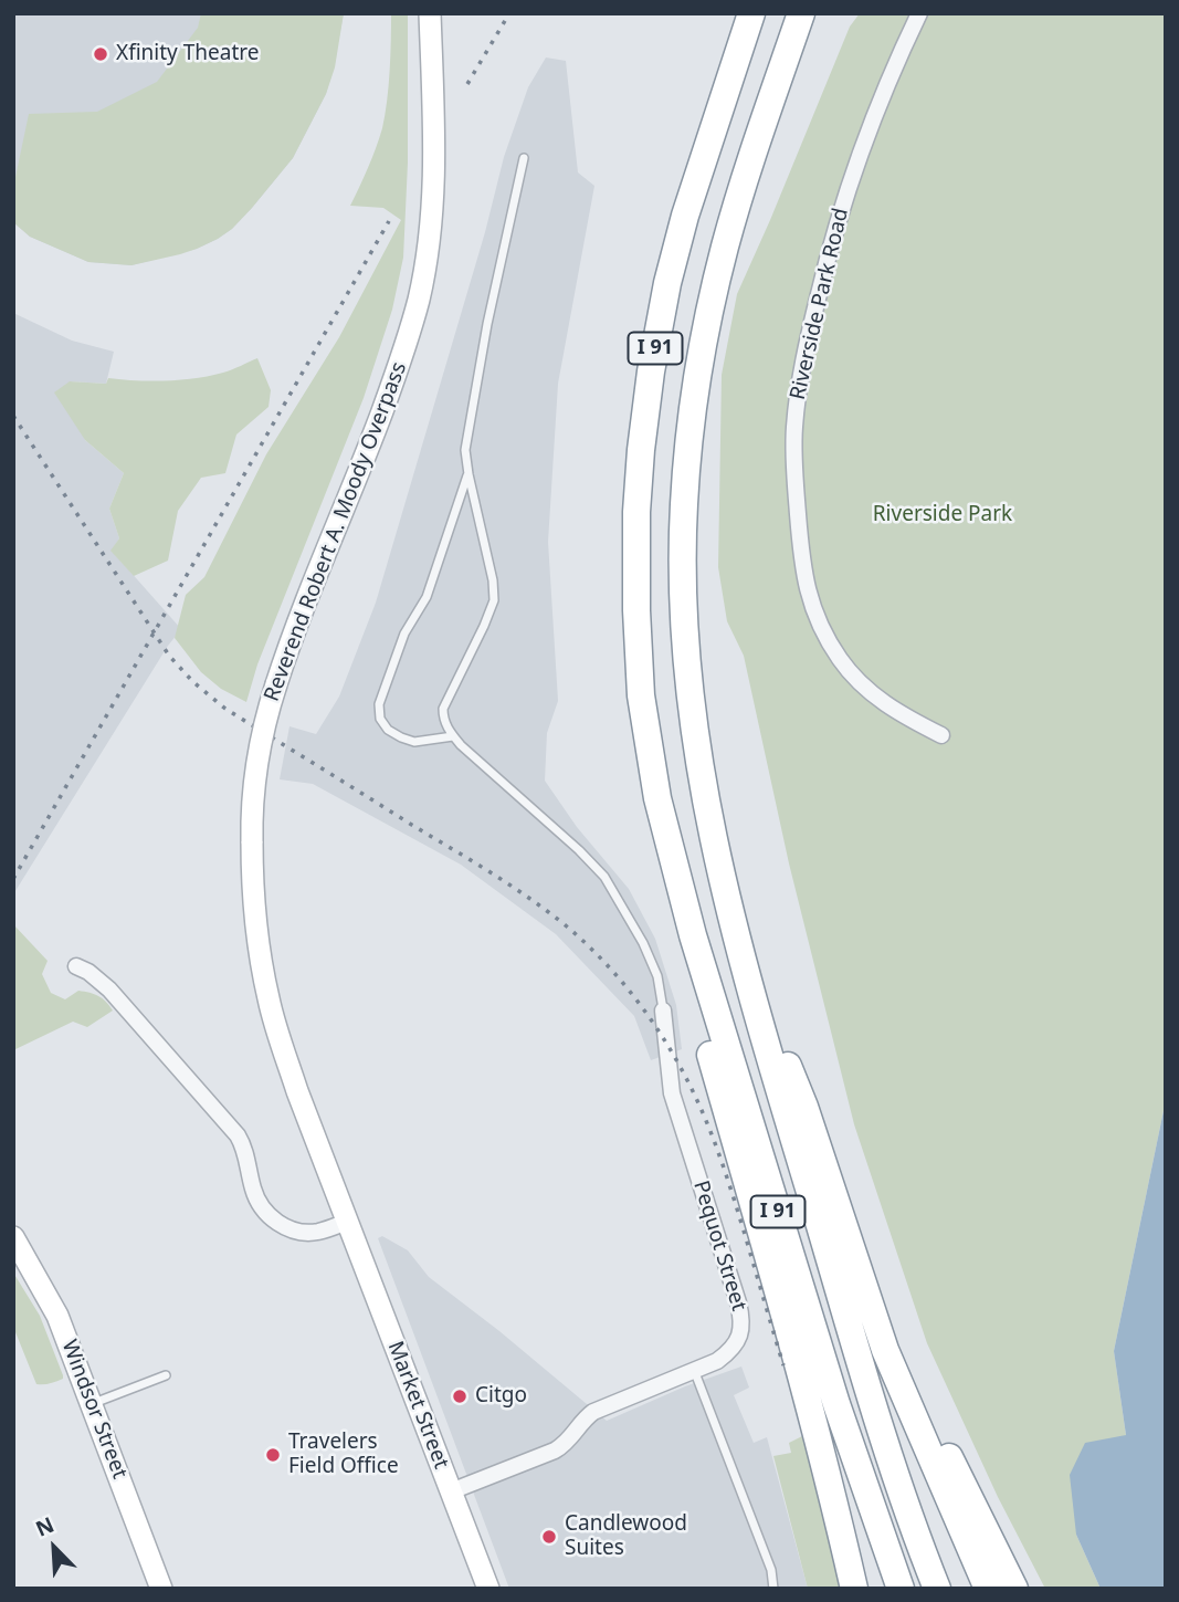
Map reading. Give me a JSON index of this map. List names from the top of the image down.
{
  "streets": {
    "highway": ["I 91"],
    "main road": ["Reverend Robert A. Moody Overpass", "Market Street", "Windsor Street"],
    "street": ["Riverside Park Road", "Pequot Street"]
  },
  "crossings": [
    ["Reverend Robert A. Moody Overpass", "Market Street"],
    ["Pequot Street", "Market Street"]
  ],
  "parks": ["Riverside Park"],
  "places": [
    "Xfinity Theatre",
    "Citgo",
    "Travelers Field Office",
    "Candlewood Suites"
  ],
  "north": "top left"
}
